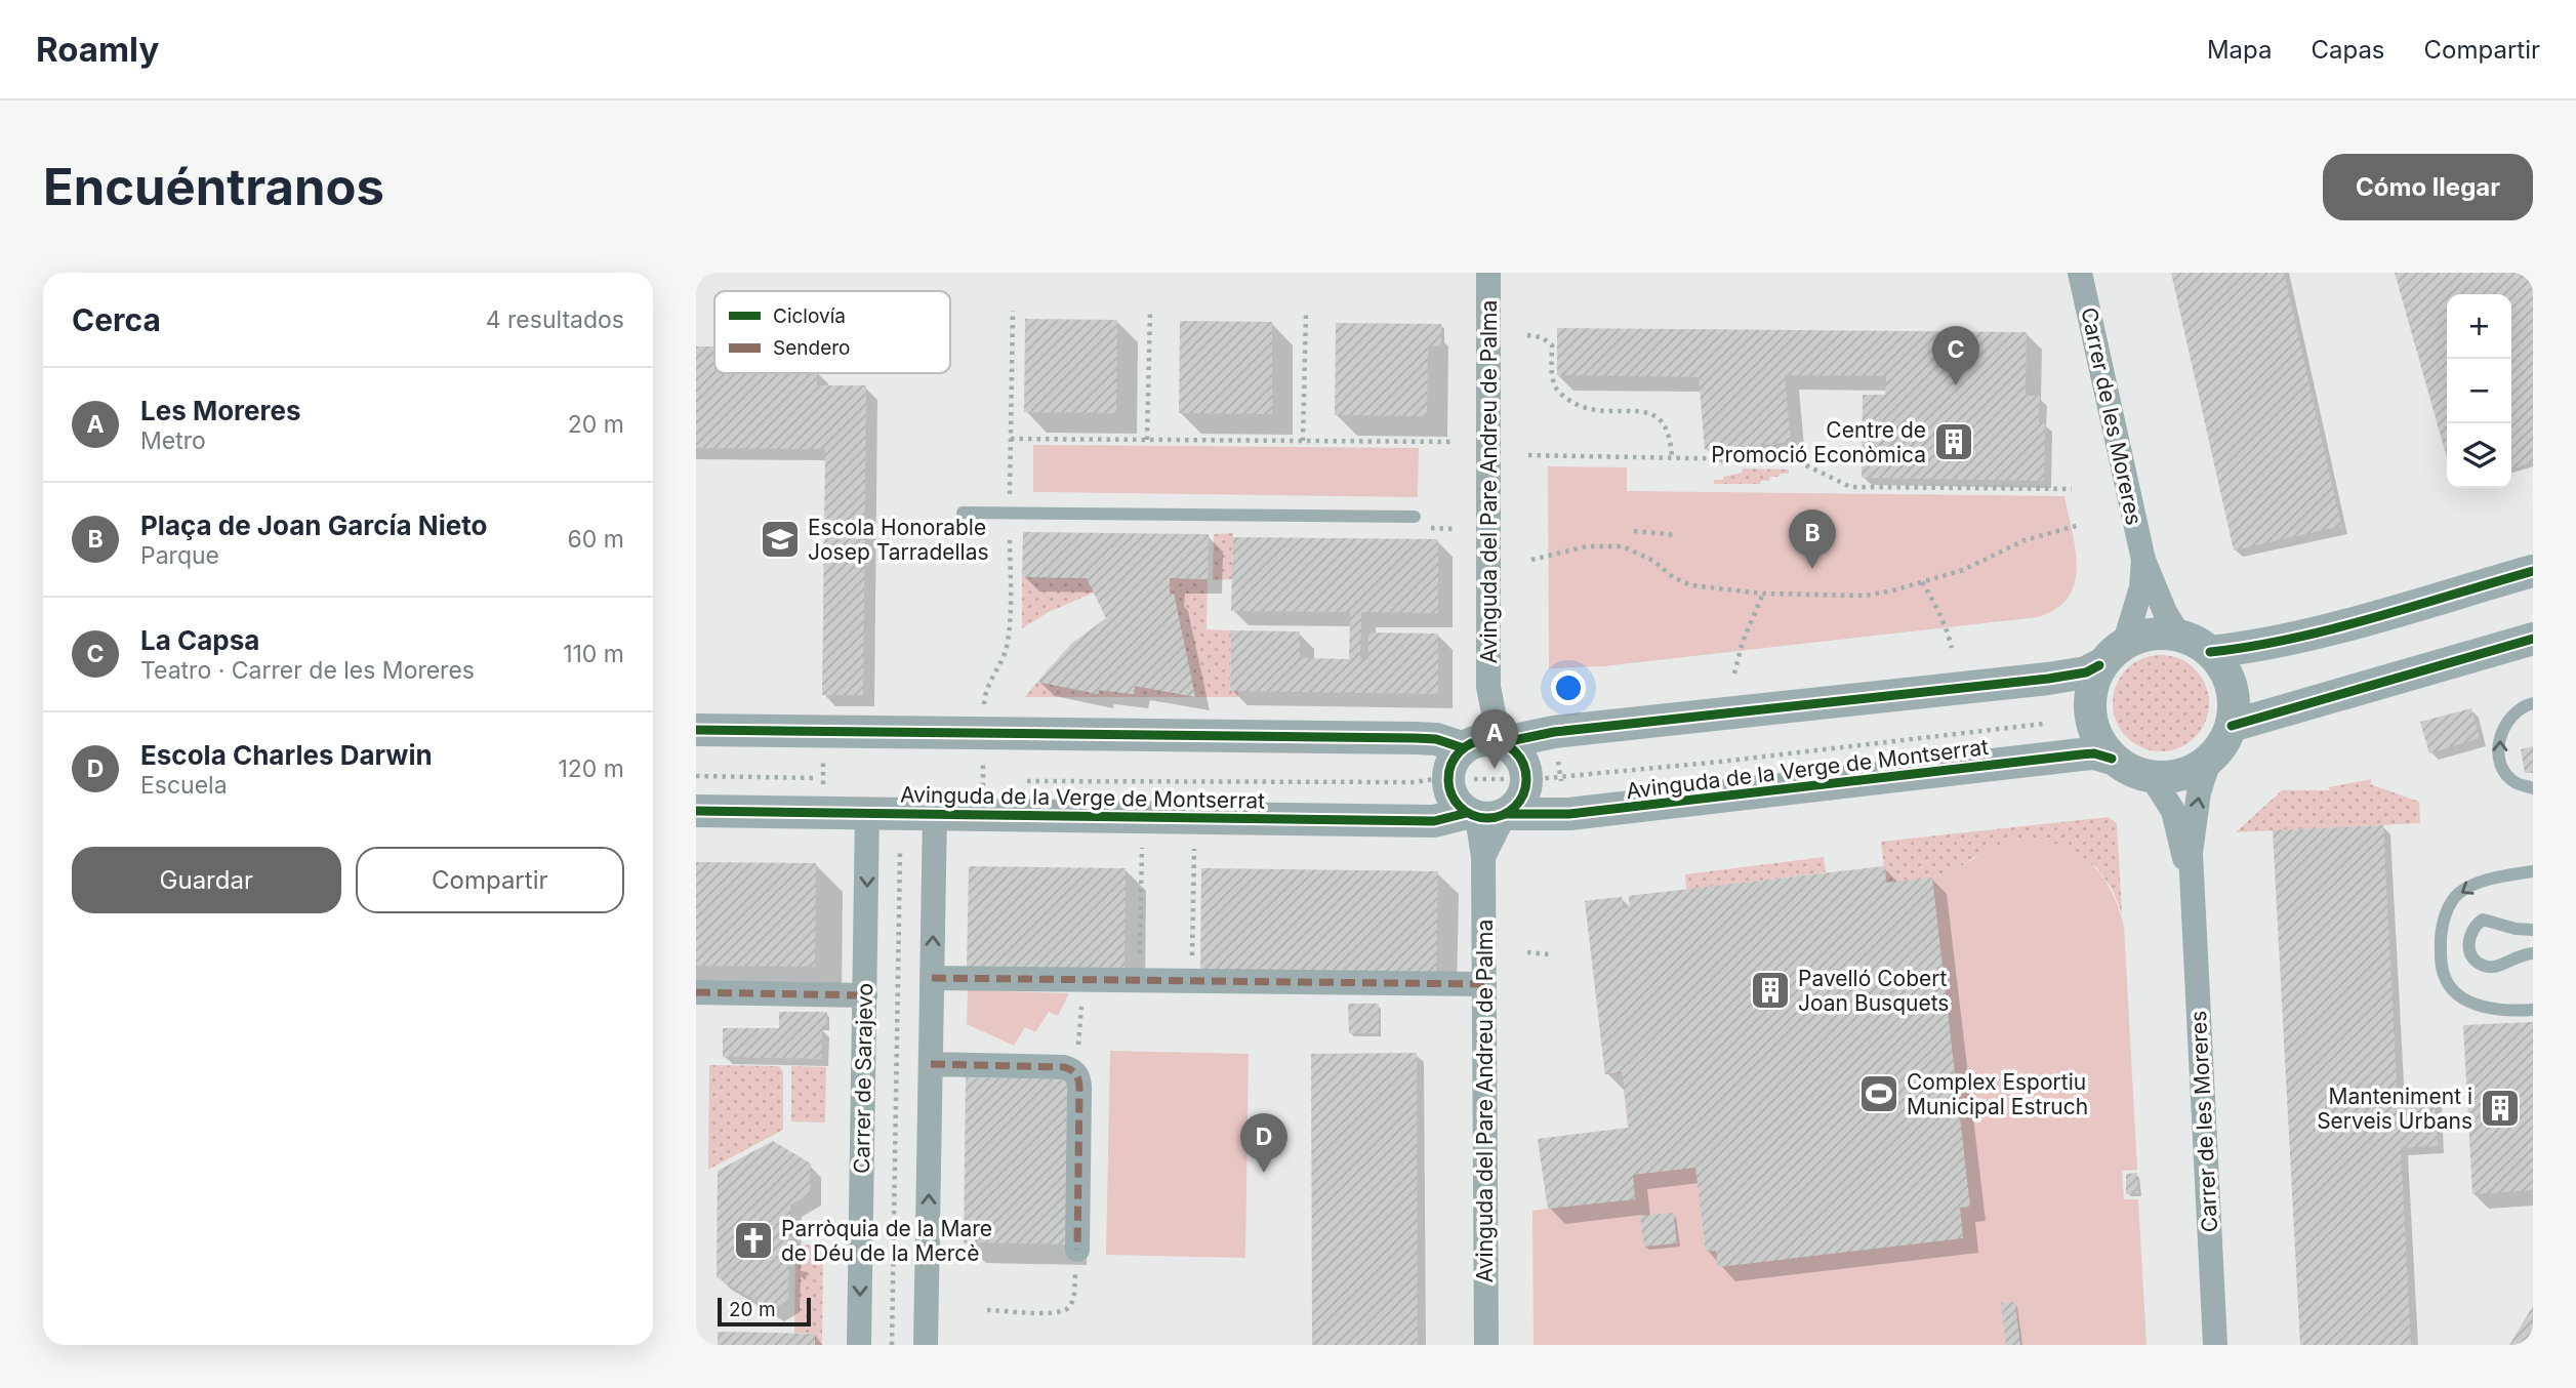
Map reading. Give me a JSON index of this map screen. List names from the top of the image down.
{
  "streets": {
    "street": [
      "Carrer de les Moreres",
      "Avinguda del Pare Andreu de Palma",
      "Avinguda de la Verge de Montserrat",
      "Carrer de Sarajevo"
    ]
  },
  "crossings": [
    ["Carrer de les Moreres", "Avinguda de la Verge de Montserrat"],
    ["Avinguda del Pare Andreu de Palma", "Avinguda de la Verge de Montserrat"],
    ["Avinguda de la Verge de Montserrat", "Carrer de Sarajevo"]
  ],
  "places": {
    "building": ["Centre de Promoció Econòmica", "Pavelló Cobert Joan Busquets", "Manteniment i Serveis Urbans"],
    "school or university": ["Escola Honorable Josep Tarradellas"],
    "sports": ["Complex Esportiu Municipal Estruch"],
    "church": ["Parròquia de la Mare de Déu de la Mercè"]
  },
  "legend": ["Ciclovía", "Sendero"],
  "scale_bar": "20 m",
  "page": {
    "header": "Roamly",
    "nav": ["Mapa", "Capas", "Compartir"],
    "buttons": [
      "Cómo llegar",
      ["Guardar", "Compartir"]
    ],
    "title": "Encuéntranos",
    "heading": ["Cerca", "4 resultados"],
    "map_buttons": ["+", "−"],
    "pins": [
      "C",
      "B",
      "A",
      "D"
    ],
    "list": [
      {
        "mark": "A",
        "name": "Les Moreres",
        "note": "Metro",
        "value": "20 m"
      },
      {
        "mark": "B",
        "name": "Plaça de Joan García Nieto",
        "note": "Parque",
        "value": "60 m"
      },
      {
        "mark": "C",
        "name": "La Capsa",
        "note": "Teatro · Carrer de les Moreres",
        "value": "110 m"
      },
      {
        "mark": "D",
        "name": "Escola Charles Darwin",
        "note": "Escuela",
        "value": "120 m"
      }
    ],
    "scale": "20 m"
  }
}
